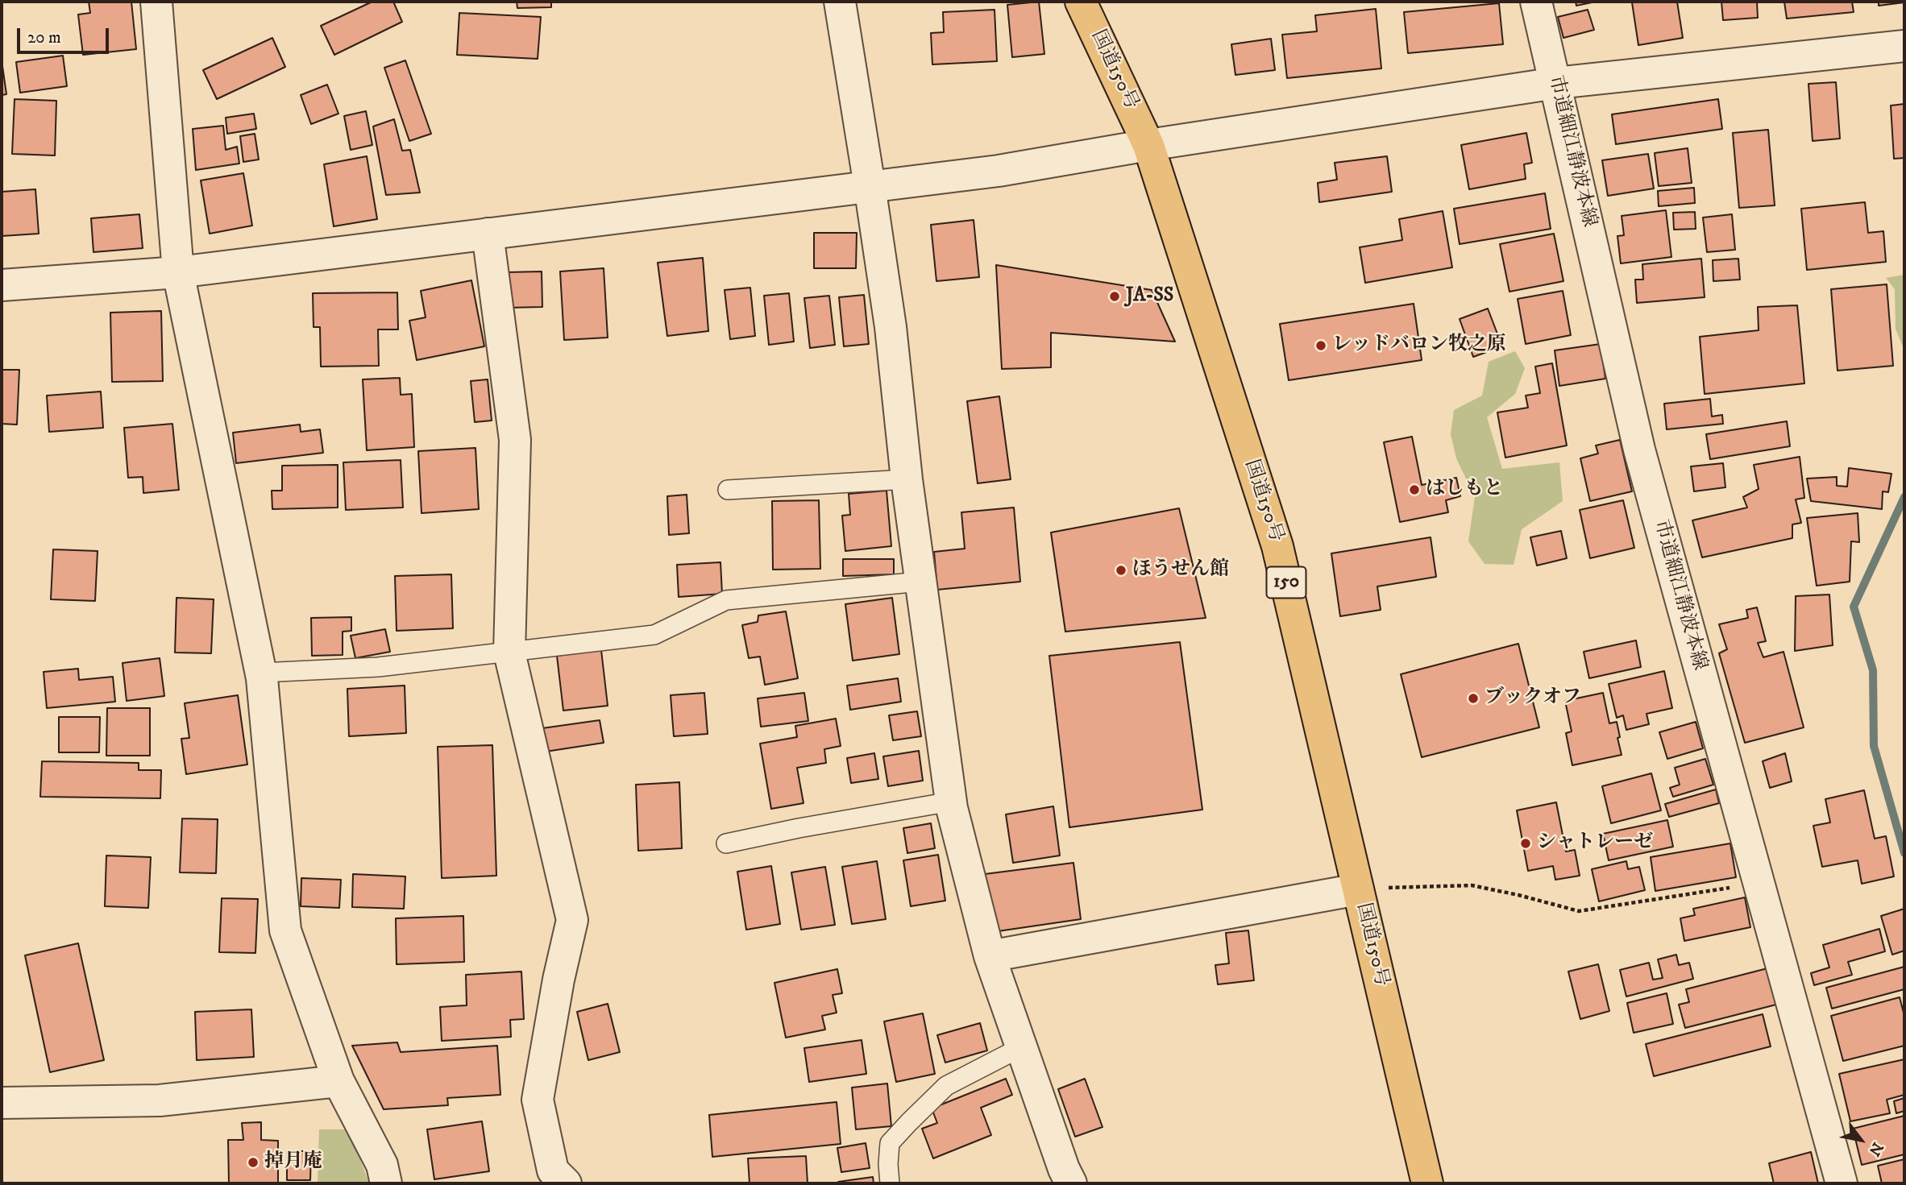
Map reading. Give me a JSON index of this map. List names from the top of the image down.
{
  "streets": {
    "highway": ["国道150号", "150"],
    "street": ["市道細江静波本線"]
  },
  "places": [
    "JA-SS",
    "レッドバロン牧之原",
    "はしもと",
    "ほうせん館",
    "ブックオフ",
    "シャトレーゼ",
    "掉月庵"
  ],
  "scale_bar": "20 m",
  "north": "bottom right"
}
